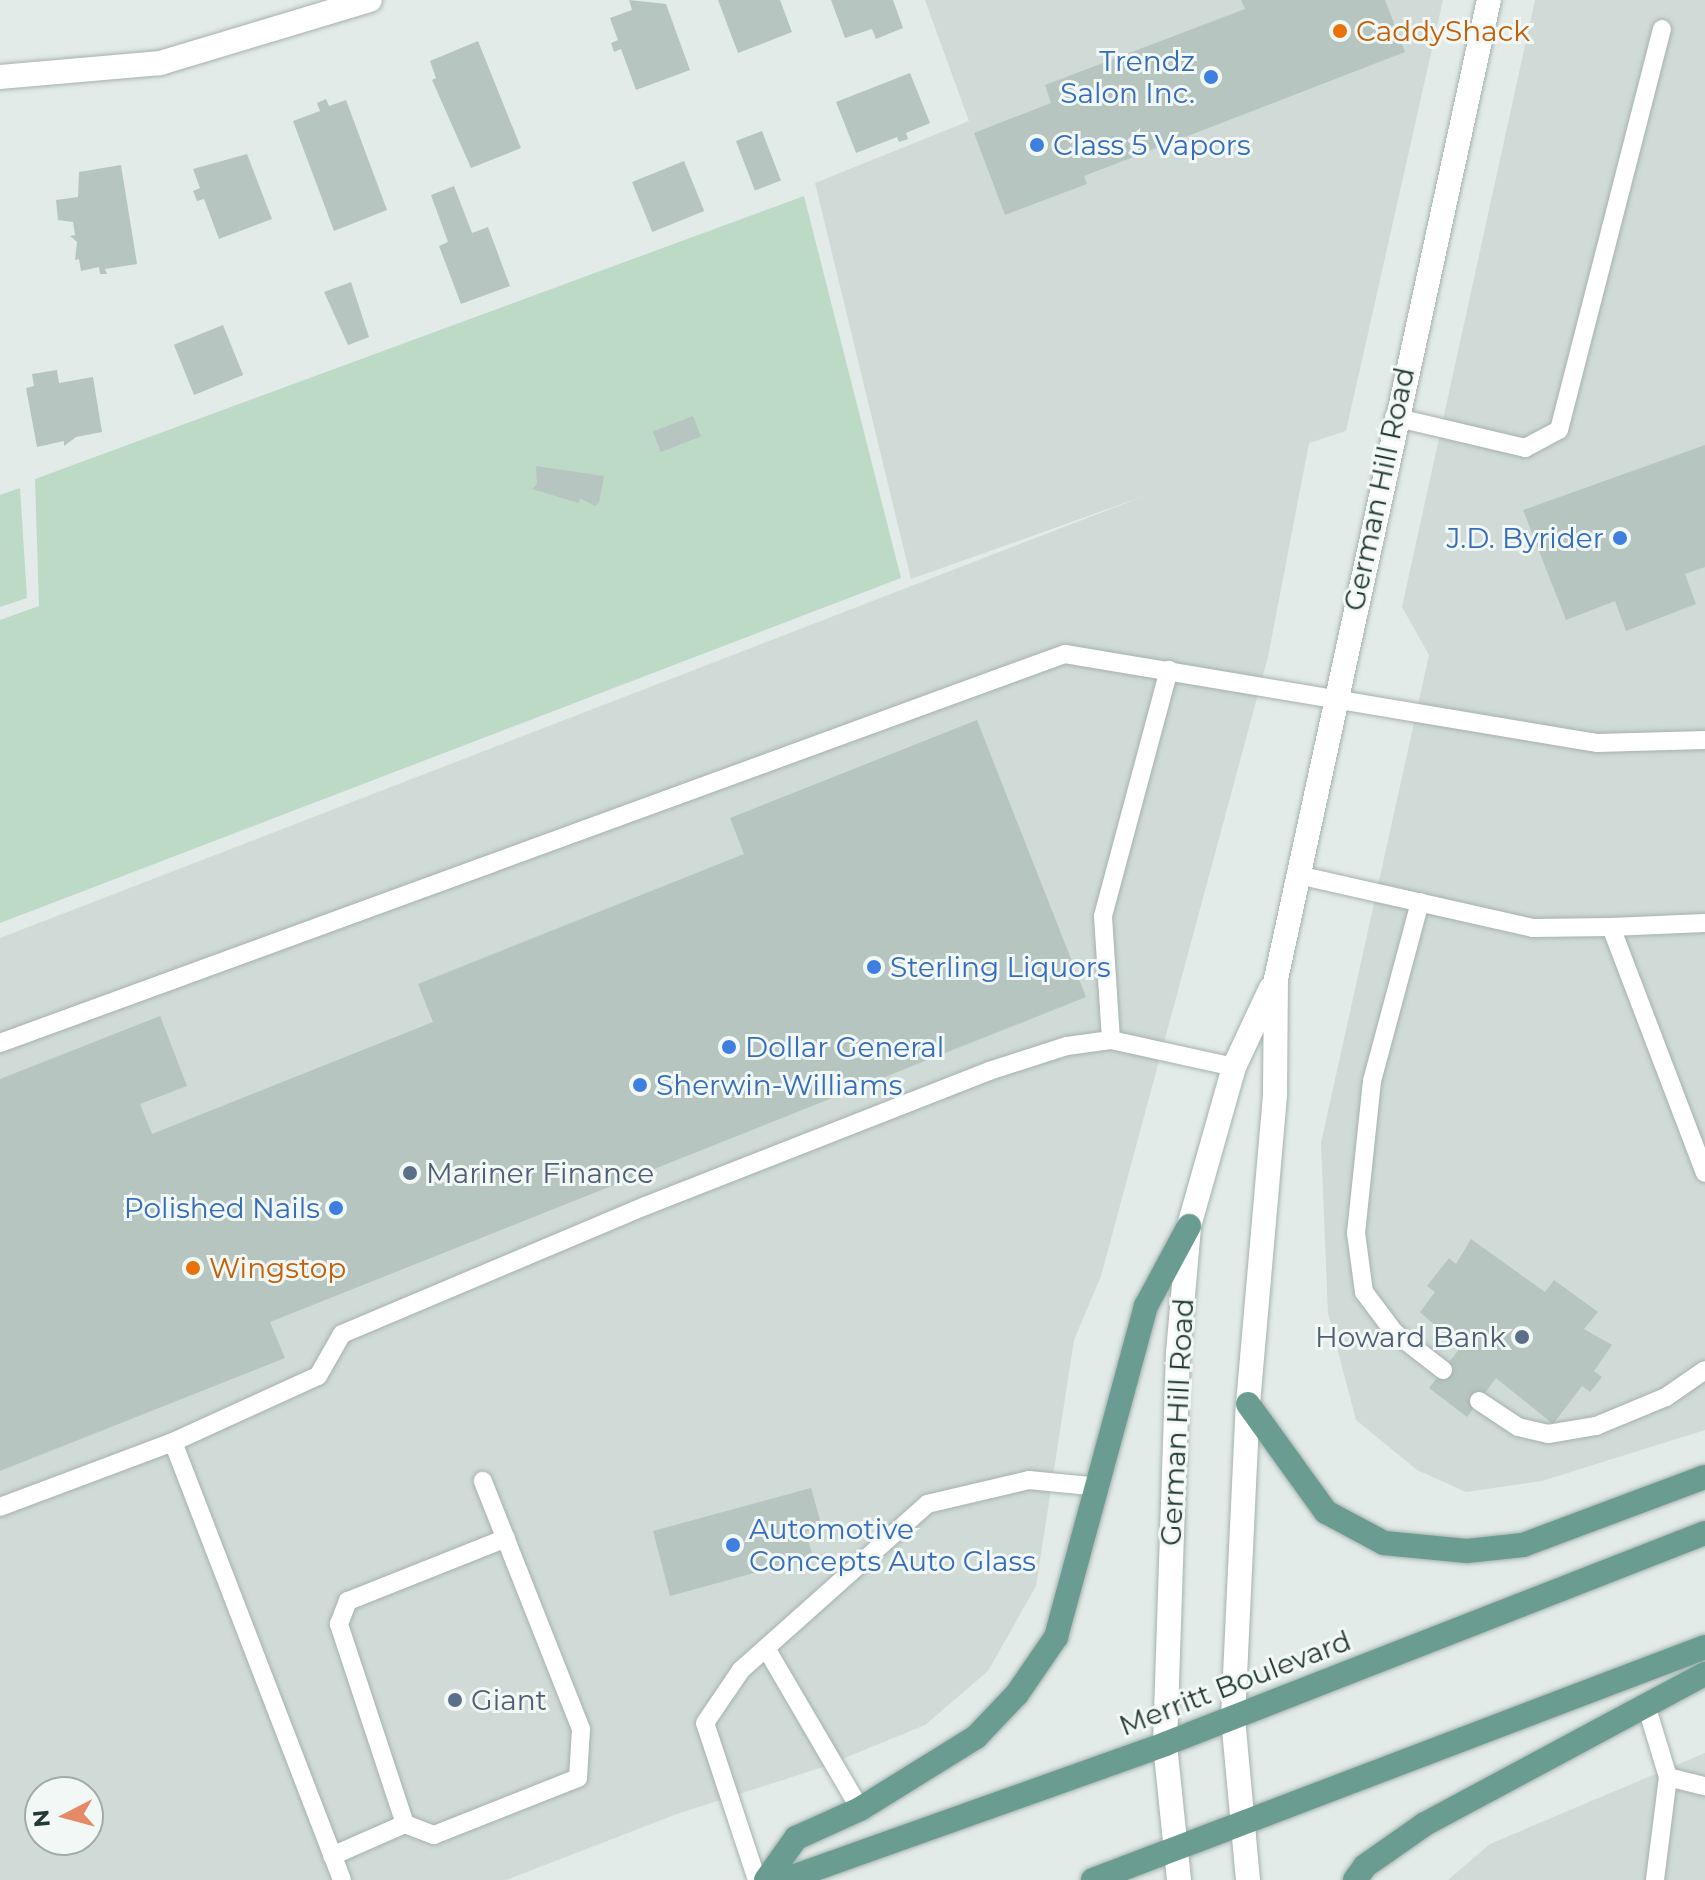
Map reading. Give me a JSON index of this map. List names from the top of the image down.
{
  "streets": {
    "main road": ["Merritt Boulevard"],
    "street": ["German Hill Road"]
  },
  "crossings": [
    ["German Hill Road", "Merritt Boulevard"]
  ],
  "places": [
    "CaddyShack",
    "Trendz Salon Inc.",
    "Class 5 Vapors",
    "J.D. Byrider",
    "Sterling Liquors",
    "Dollar General",
    "Sherwin-Williams",
    "Mariner Finance",
    "Polished Nails",
    "Wingstop",
    "Howard Bank",
    "Automotive Concepts Auto Glass",
    "Giant"
  ],
  "north": "left"
}
